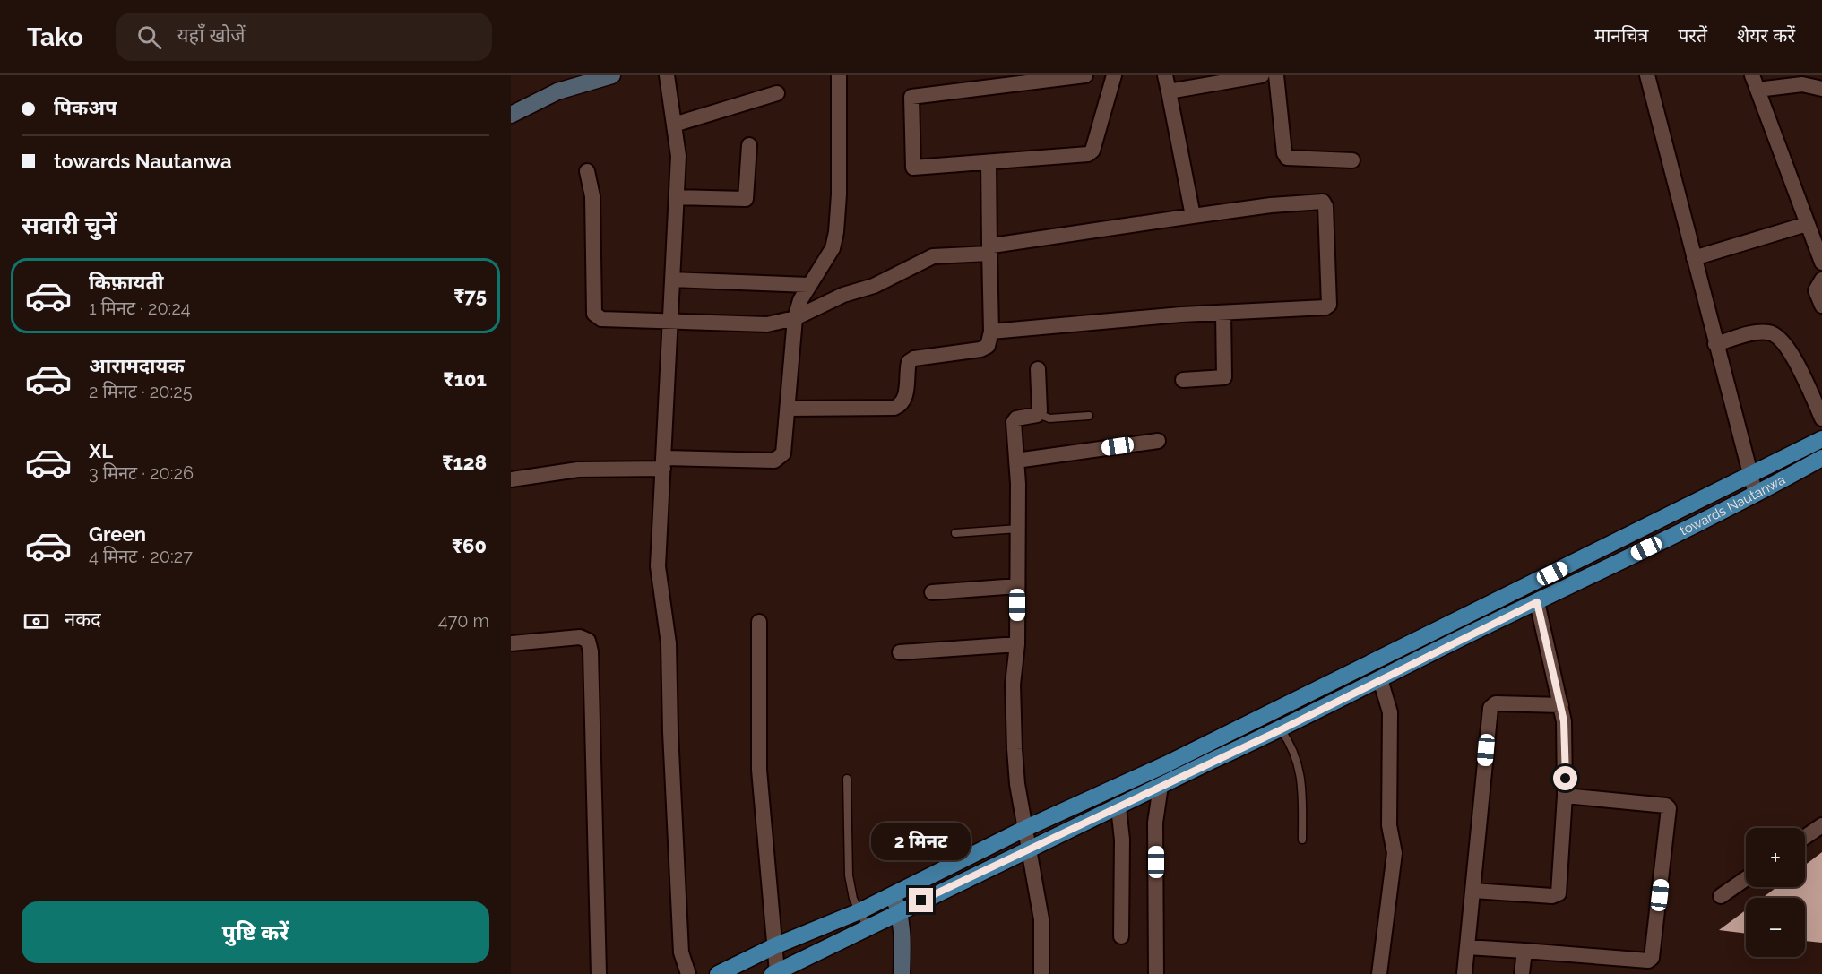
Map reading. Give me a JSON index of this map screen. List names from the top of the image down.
{
  "streets": {
    "main road": ["towards Nautanwa"]
  },
  "page": {
    "header": "Tako",
    "search": "यहाँ खोजें",
    "nav": ["मानचित्र", "परतें", "शेयर करें"],
    "banner": ["पिकअप", "towards Nautanwa"],
    "heading": "सवारी चुनें",
    "list": [
      {
        "name": "किफ़ायती",
        "note": "1 मिनट · 20:24",
        "value": "₹75"
      },
      {
        "name": "आरामदायक",
        "note": "2 मिनट · 20:25",
        "value": "₹101"
      },
      {
        "name": "XL",
        "note": "3 मिनट · 20:26",
        "value": "₹128"
      },
      {
        "name": "Green",
        "note": "4 मिनट · 20:27",
        "value": "₹60"
      }
    ],
    "pay": ["नकद", "470 m"],
    "bubble": "2 मिनट",
    "map_buttons": ["+", "−"],
    "buttons": "पुष्टि करें"
  }
}
